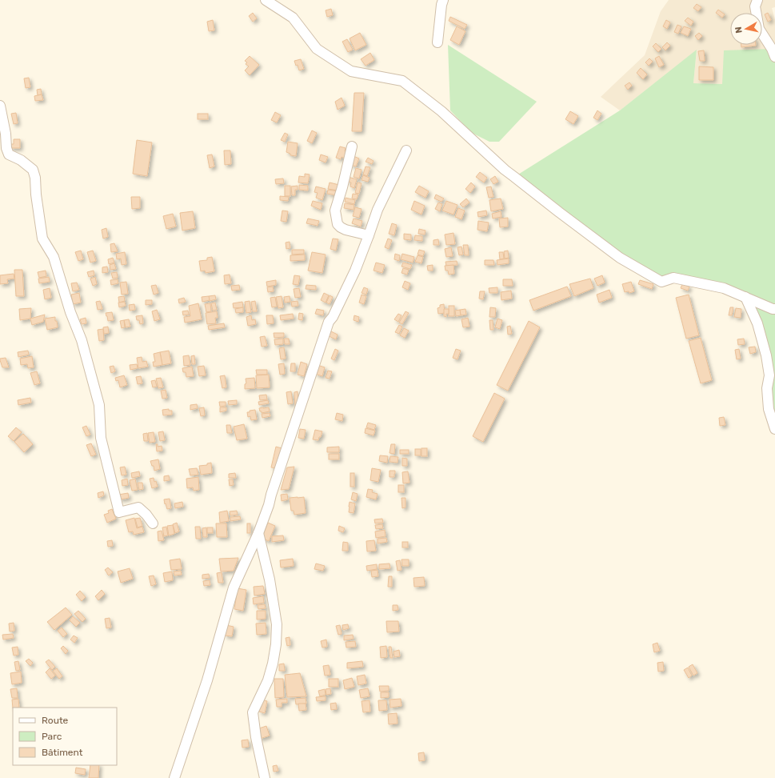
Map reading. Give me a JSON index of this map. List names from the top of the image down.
{
  "legend": ["Route", "Parc", "Bâtiment"],
  "north": "left"
}
